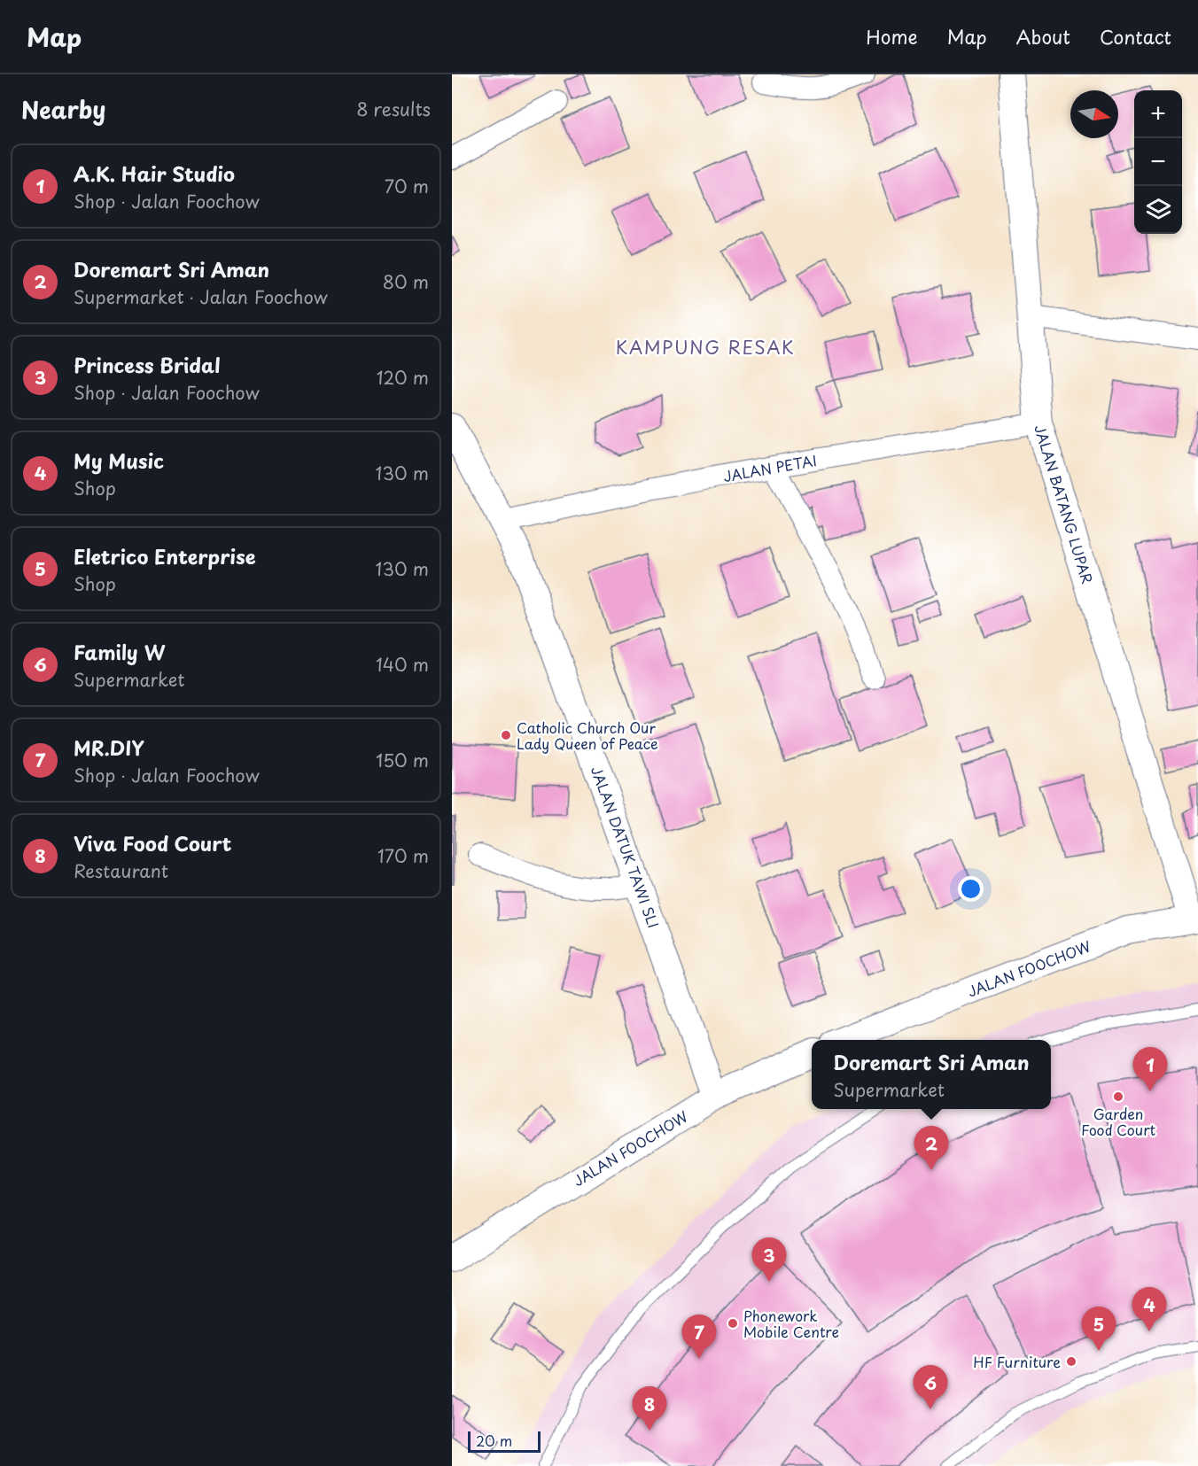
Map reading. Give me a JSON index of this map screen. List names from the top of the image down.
{
  "streets": {
    "street": [
      "JALAN PETAI",
      "JALAN BATANG LUPAR",
      "JALAN DATUK TAWI SLI",
      "JALAN FOOCHOW"
    ]
  },
  "crossings": [
    ["JALAN PETAI", "JALAN BATANG LUPAR"],
    ["JALAN PETAI", "JALAN DATUK TAWI SLI"],
    ["JALAN BATANG LUPAR", "JALAN FOOCHOW"],
    ["JALAN DATUK TAWI SLI", "JALAN FOOCHOW"]
  ],
  "districts": ["KAMPUNG RESAK"],
  "places": [
    "Catholic Church Our Lady Queen of Peace",
    "Garden Food Court",
    "Phonework Mobile Centre",
    "HF Furniture"
  ],
  "scale_bar": "20 m",
  "north": "right",
  "page": {
    "header": "Map",
    "nav": [
      "Home",
      "Map",
      "About",
      "Contact"
    ],
    "heading": ["Nearby", "8 results"],
    "map_buttons": ["+", "−"],
    "list": [
      {
        "mark": "1",
        "name": "A.K. Hair Studio",
        "note": "Shop · Jalan Foochow",
        "value": "70 m"
      },
      {
        "mark": "2",
        "name": "Doremart Sri Aman",
        "note": "Supermarket · Jalan Foochow",
        "value": "80 m"
      },
      {
        "mark": "3",
        "name": "Princess Bridal",
        "note": "Shop · Jalan Foochow",
        "value": "120 m"
      },
      {
        "mark": "4",
        "name": "My Music",
        "note": "Shop",
        "value": "130 m"
      },
      {
        "mark": "5",
        "name": "Eletrico Enterprise",
        "note": "Shop",
        "value": "130 m"
      },
      {
        "mark": "6",
        "name": "Family W",
        "note": "Supermarket",
        "value": "140 m"
      },
      {
        "mark": "7",
        "name": "MR.DIY",
        "note": "Shop · Jalan Foochow",
        "value": "150 m"
      },
      {
        "mark": "8",
        "name": "Viva Food Court",
        "note": "Restaurant",
        "value": "170 m"
      }
    ],
    "popup": ["Doremart Sri Aman", "Supermarket"],
    "pins": [
      "1",
      "2",
      "3",
      "4",
      "5",
      "7",
      "6",
      "8"
    ],
    "scale": "20 m"
  }
}
